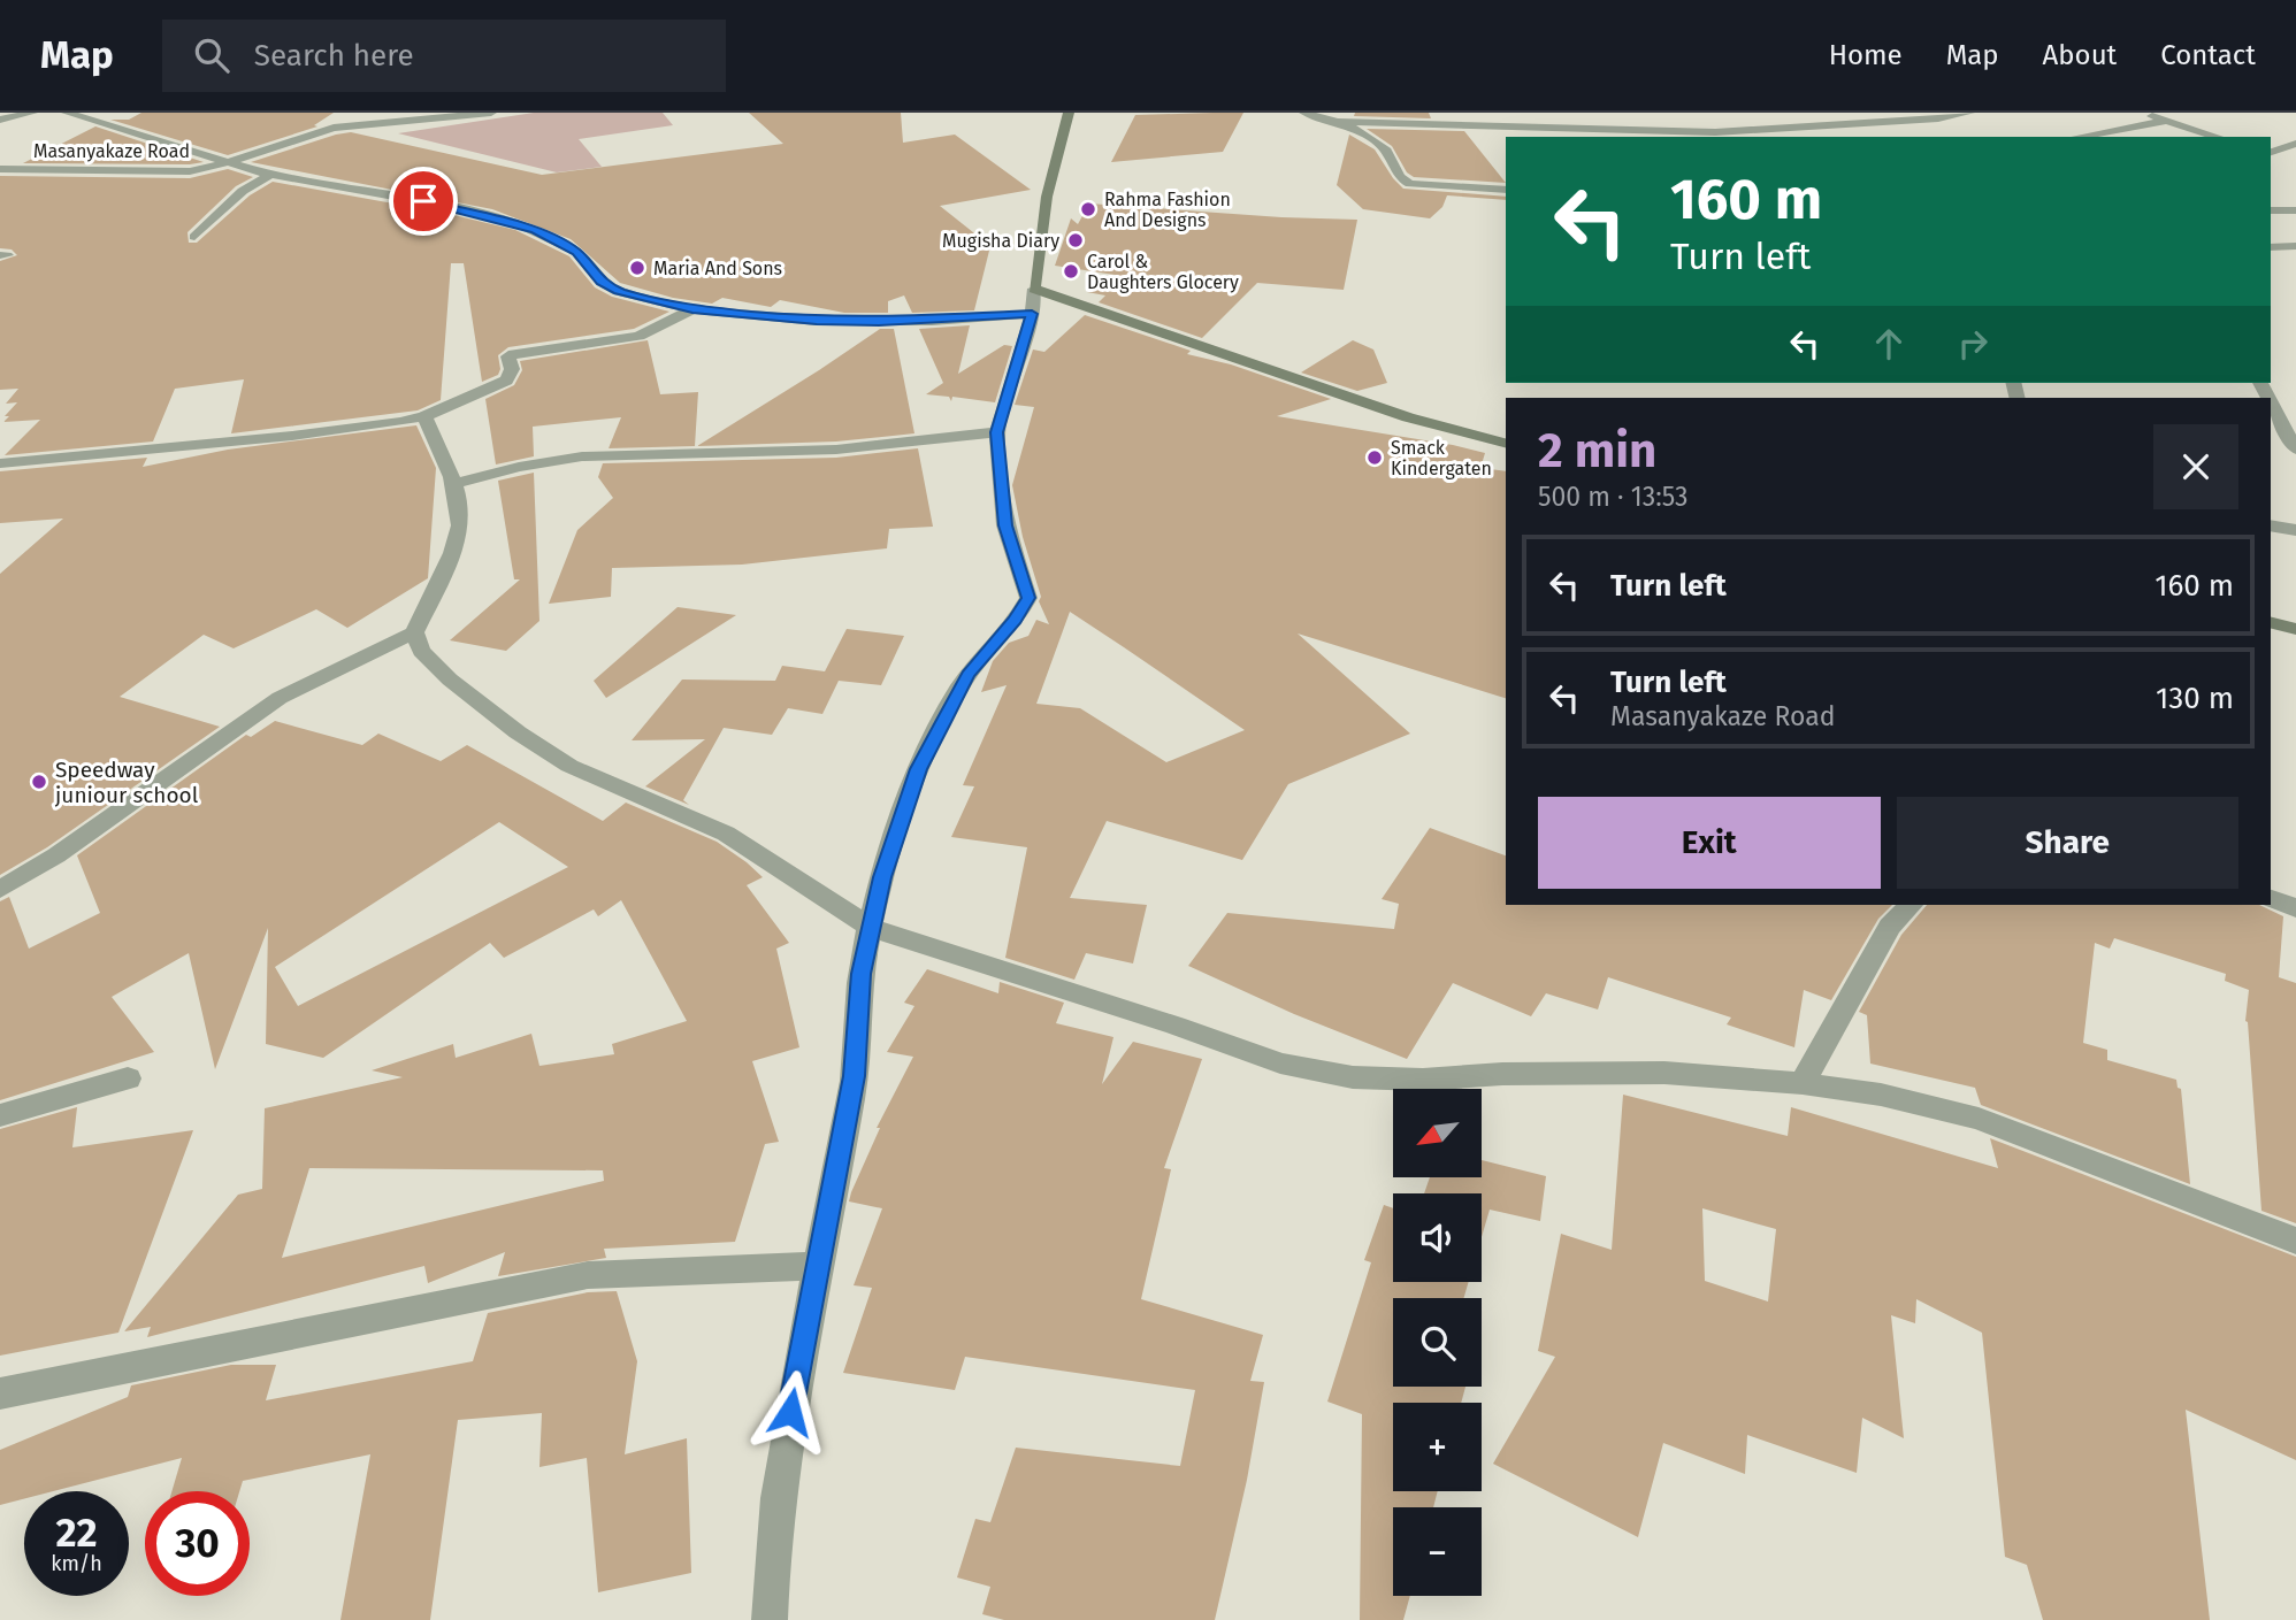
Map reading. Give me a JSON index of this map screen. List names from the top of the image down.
{
  "streets": {
    "street": ["Masanyakaze Road"]
  },
  "places": [
    "Rahma Fashion And Designs",
    "Mugisha Diary",
    "Maria And Sons",
    "Carol & Daughters Glocery",
    "Smack Kindergaten",
    "Speedway juniour school"
  ],
  "north": "bottom left",
  "page": {
    "header": "Map",
    "search": "Search here",
    "nav": [
      "Home",
      "Map",
      "About",
      "Contact"
    ],
    "turn": ["160 m", "Turn left"],
    "heading": ["2 min", "500 m · 13:53"],
    "list": [
      {
        "name": "Turn left",
        "value": "160 m"
      },
      {
        "name": "Turn left",
        "note": "Masanyakaze Road",
        "value": "130 m"
      }
    ],
    "buttons": ["Exit", "Share"],
    "map_buttons": ["+", "−"],
    "speed": "22 km/h",
    "limit": "30"
  }
}
